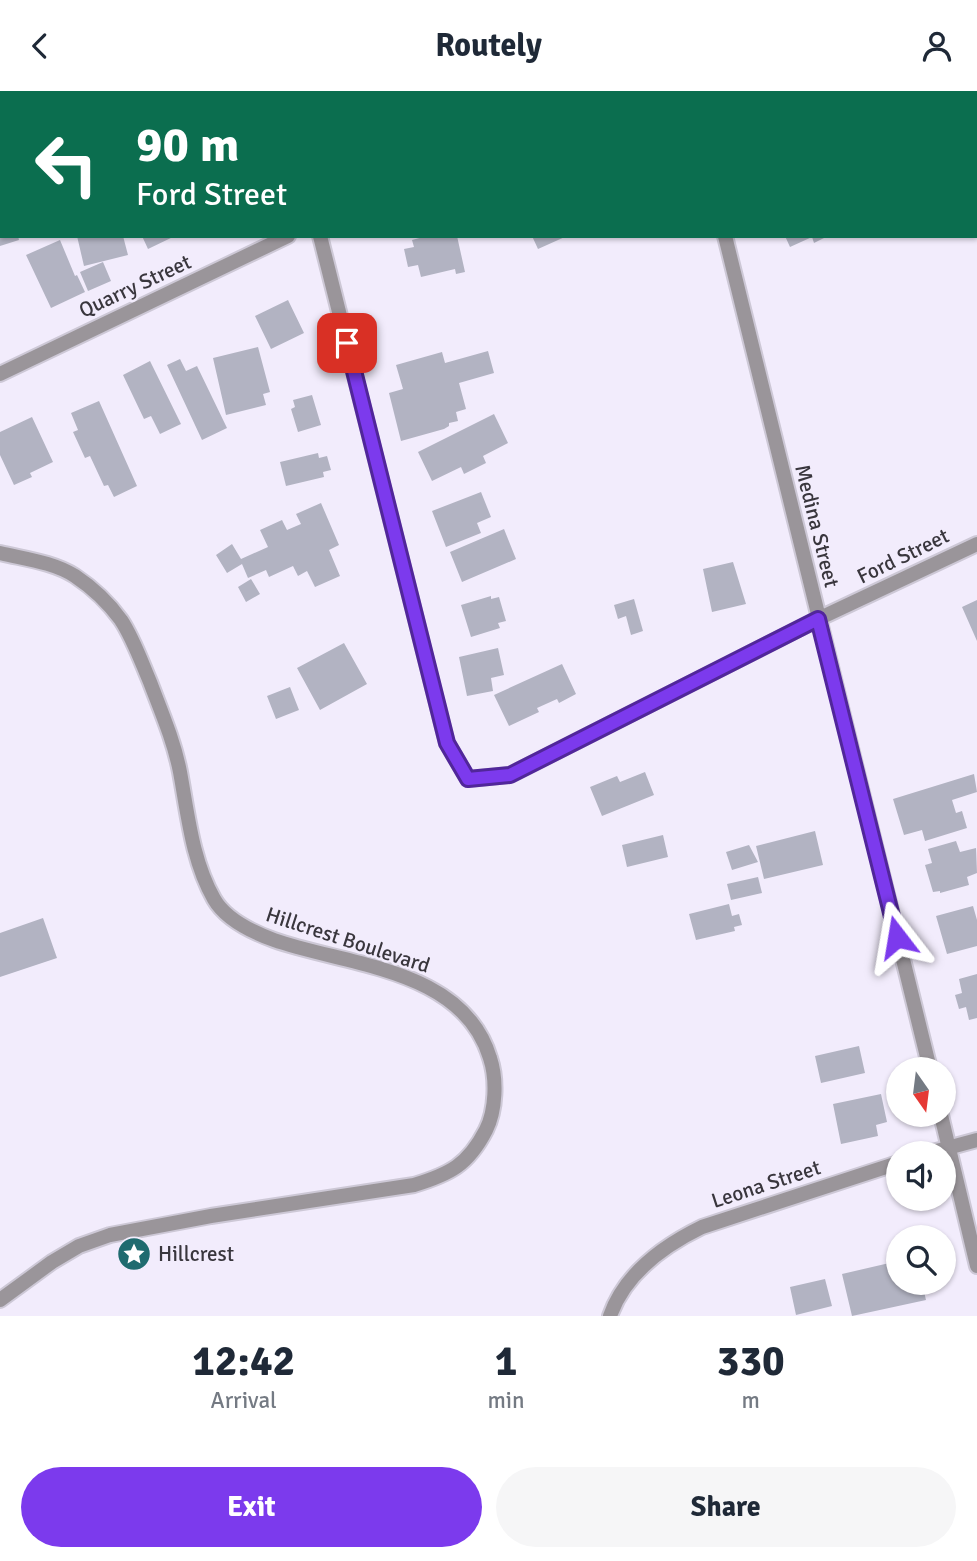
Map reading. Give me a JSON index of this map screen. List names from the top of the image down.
{
  "streets": {
    "street": [
      "Quarry Street",
      "Medina Street",
      "Ford Street",
      "Hillcrest Boulevard",
      "Leona Street"
    ]
  },
  "crossings": [
    ["Medina Street", "Ford Street"]
  ],
  "places": {
    "place": ["Hillcrest"]
  },
  "north": "bottom",
  "page": {
    "header": "Routely",
    "turn": ["90 m", "Ford Street"],
    "eta": [
      "12:42",
      "Arrival",
      "1",
      "min",
      "330",
      "m"
    ],
    "buttons": ["Exit", "Share"]
  }
}
